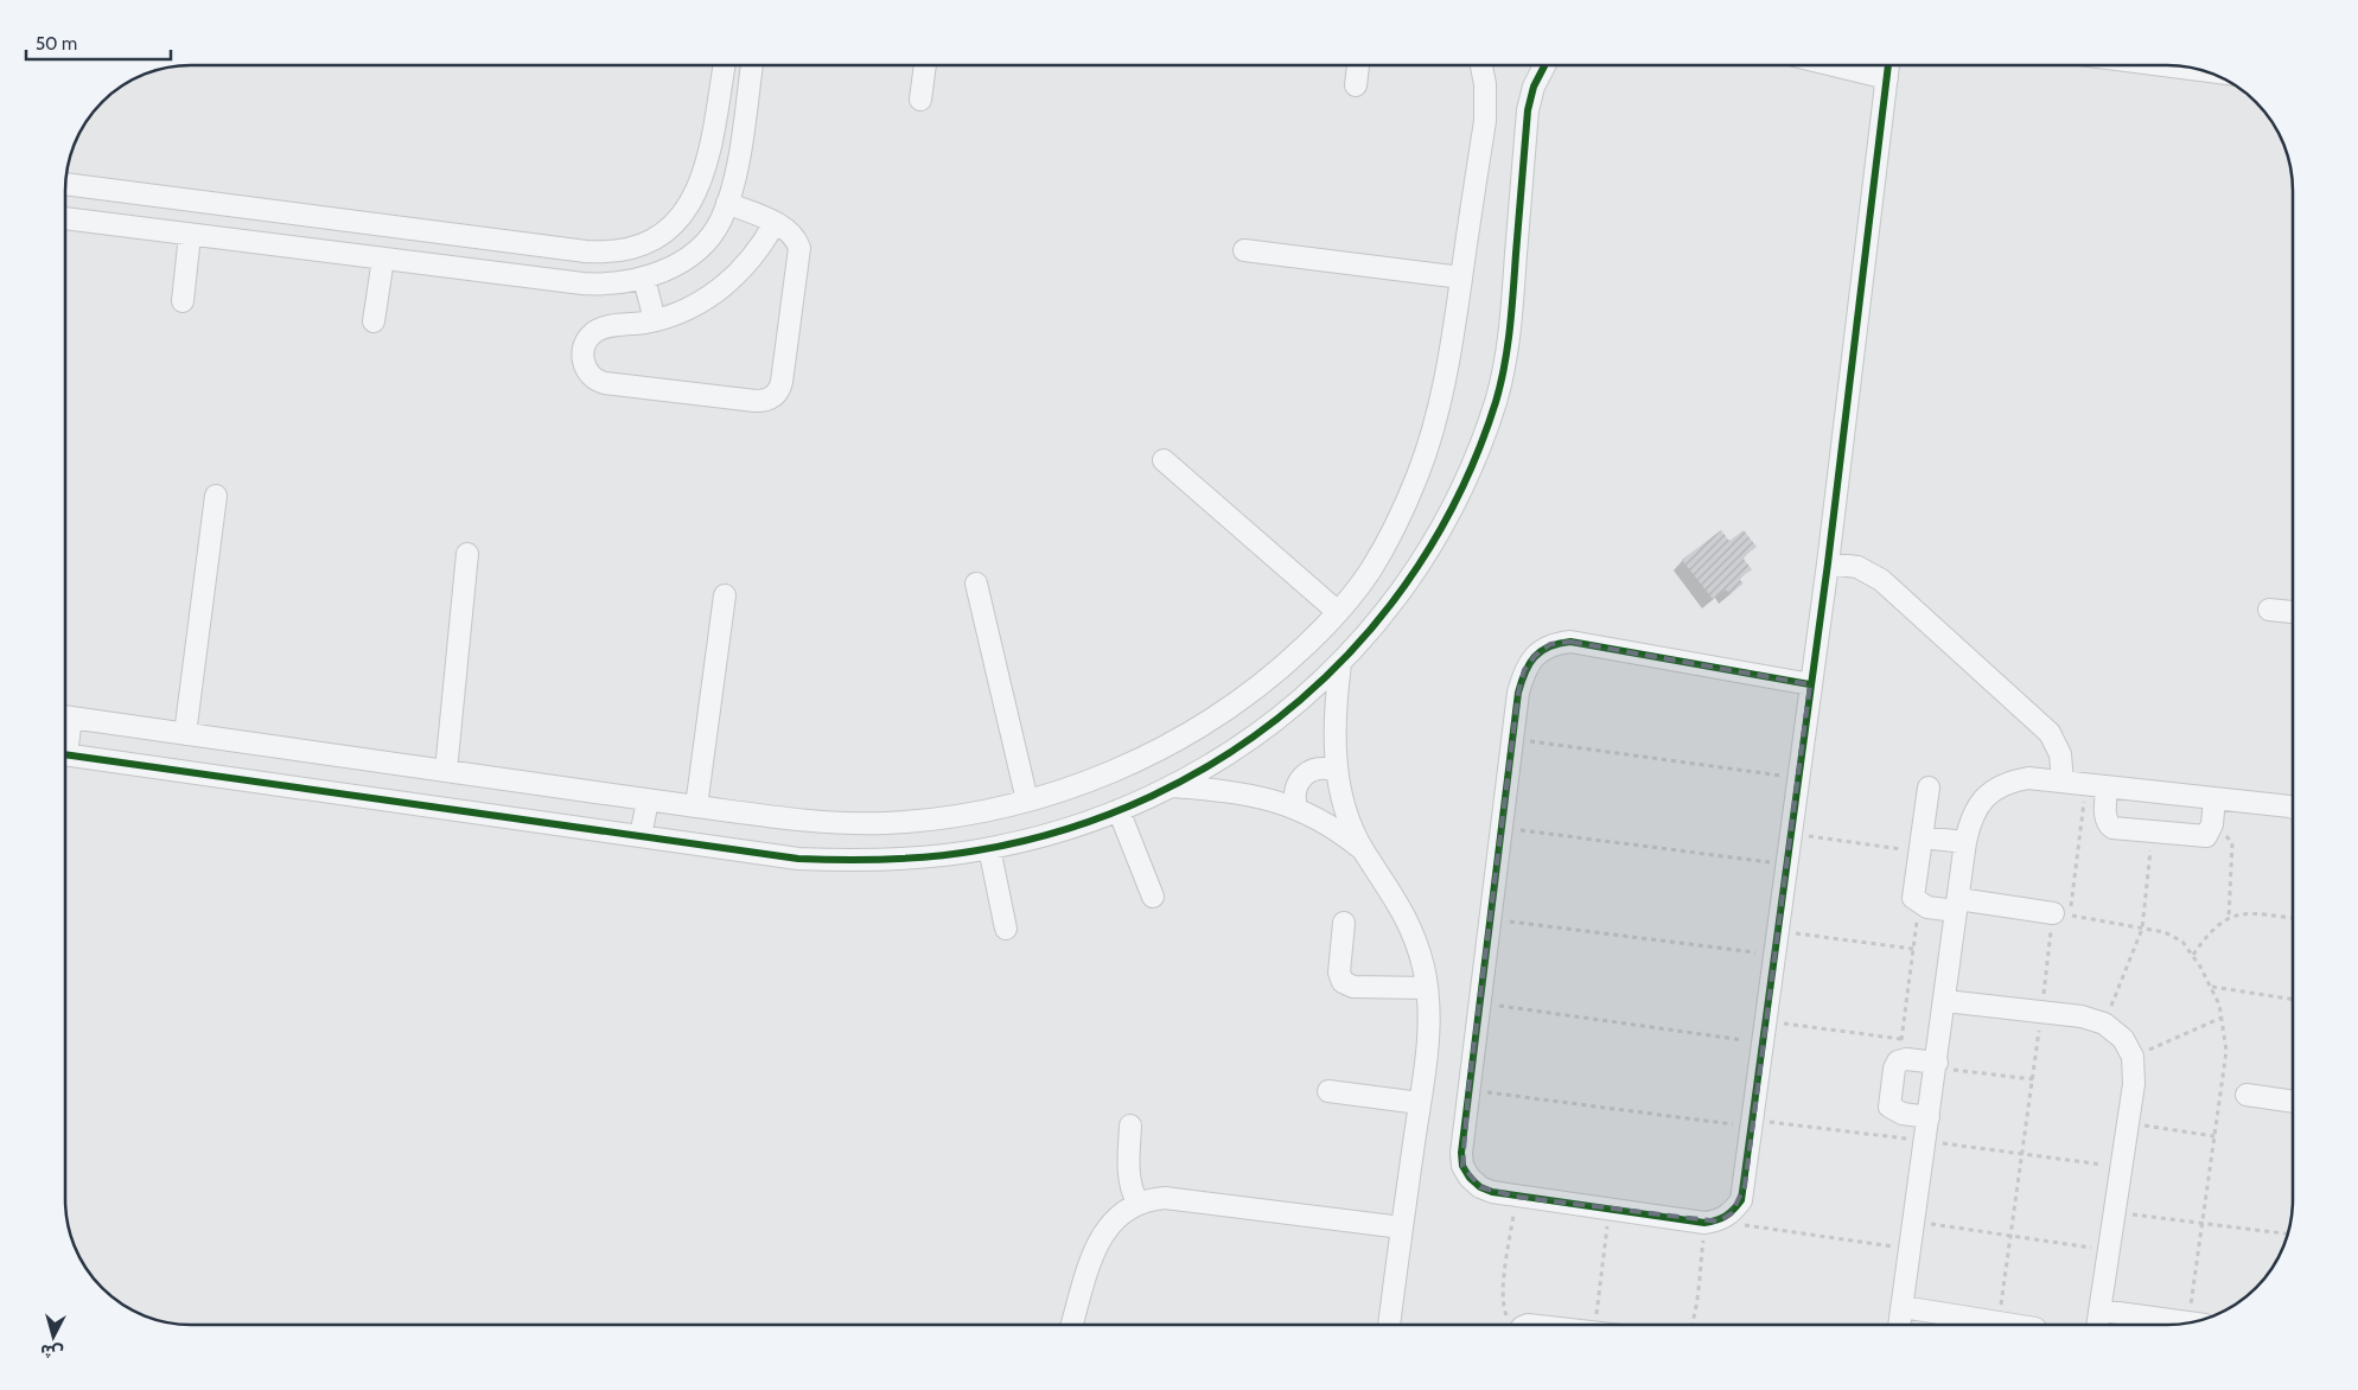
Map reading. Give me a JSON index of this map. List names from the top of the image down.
{
  "scale_bar": "50 m",
  "north": "bottom"
}
